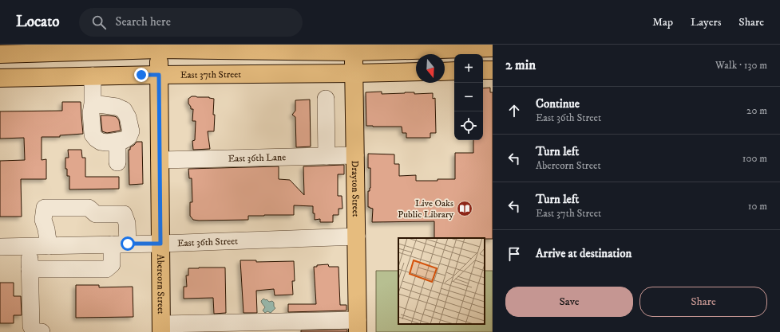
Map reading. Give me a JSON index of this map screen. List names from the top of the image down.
{
  "streets": {
    "main road": ["East 37th Street", "Drayton Street", "Abercorn Street"],
    "street": ["East 36th Lane", "East 36th Street"]
  },
  "crossings": [
    ["East 37th Street", "Drayton Street"],
    ["East 37th Street", "Abercorn Street"],
    ["East 36th Lane", "Drayton Street"],
    ["East 36th Lane", "Abercorn Street"],
    ["Drayton Street", "East 36th Street"],
    ["East 36th Street", "Abercorn Street"]
  ],
  "places": {
    "library": ["Live Oaks Public Library"]
  },
  "north": "bottom",
  "page": {
    "header": "Locato",
    "search": "Search here",
    "nav": ["Map", "Layers", "Share"],
    "heading": ["2 min", "Walk · 130 m"],
    "map_buttons": ["+", "−"],
    "list": [
      ["Continue", "East 36th Street", "20 m"],
      ["Turn left", "Abercorn Street", "100 m"],
      ["Turn left", "East 37th Street", "10 m"],
      "Arrive at destination"
    ],
    "buttons": ["Save", "Share"]
  }
}
